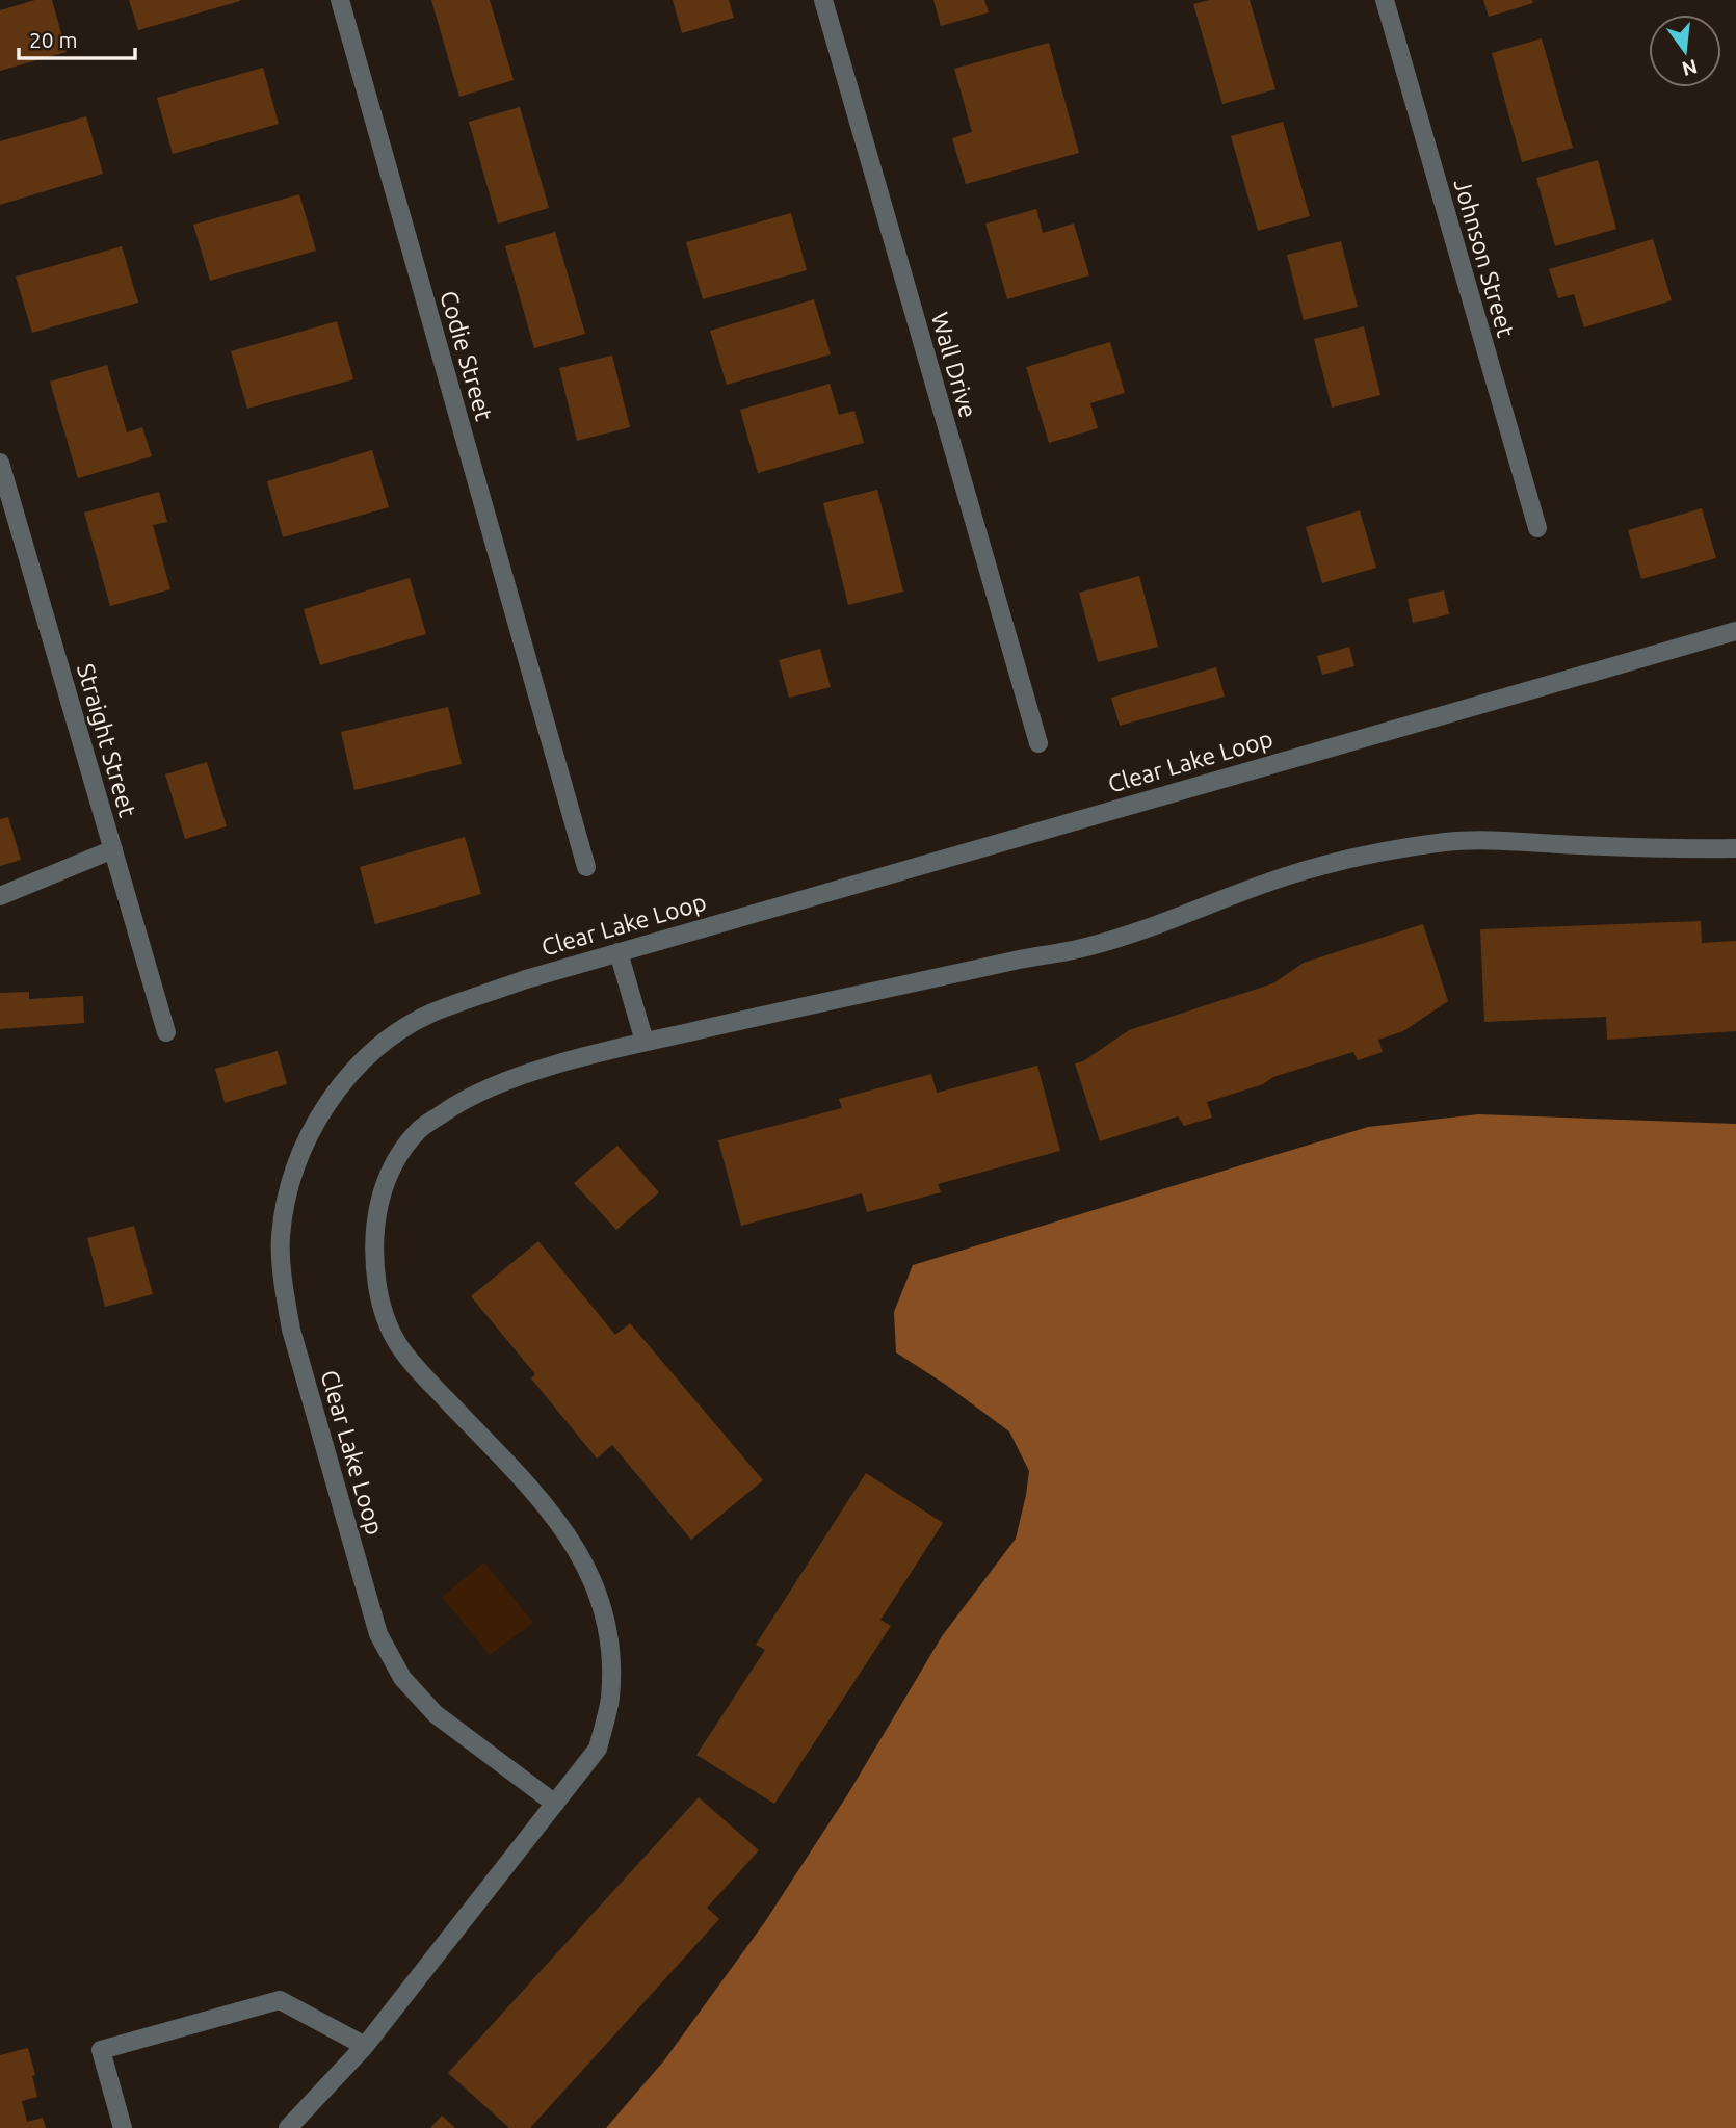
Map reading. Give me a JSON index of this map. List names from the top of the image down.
{
  "streets": {
    "street": [
      "Johnson Street",
      "Codie Street",
      "Wall Drive",
      "Straight Street",
      "Clear Lake Loop"
    ]
  },
  "scale_bar": "20 m",
  "north": "bottom"
}
